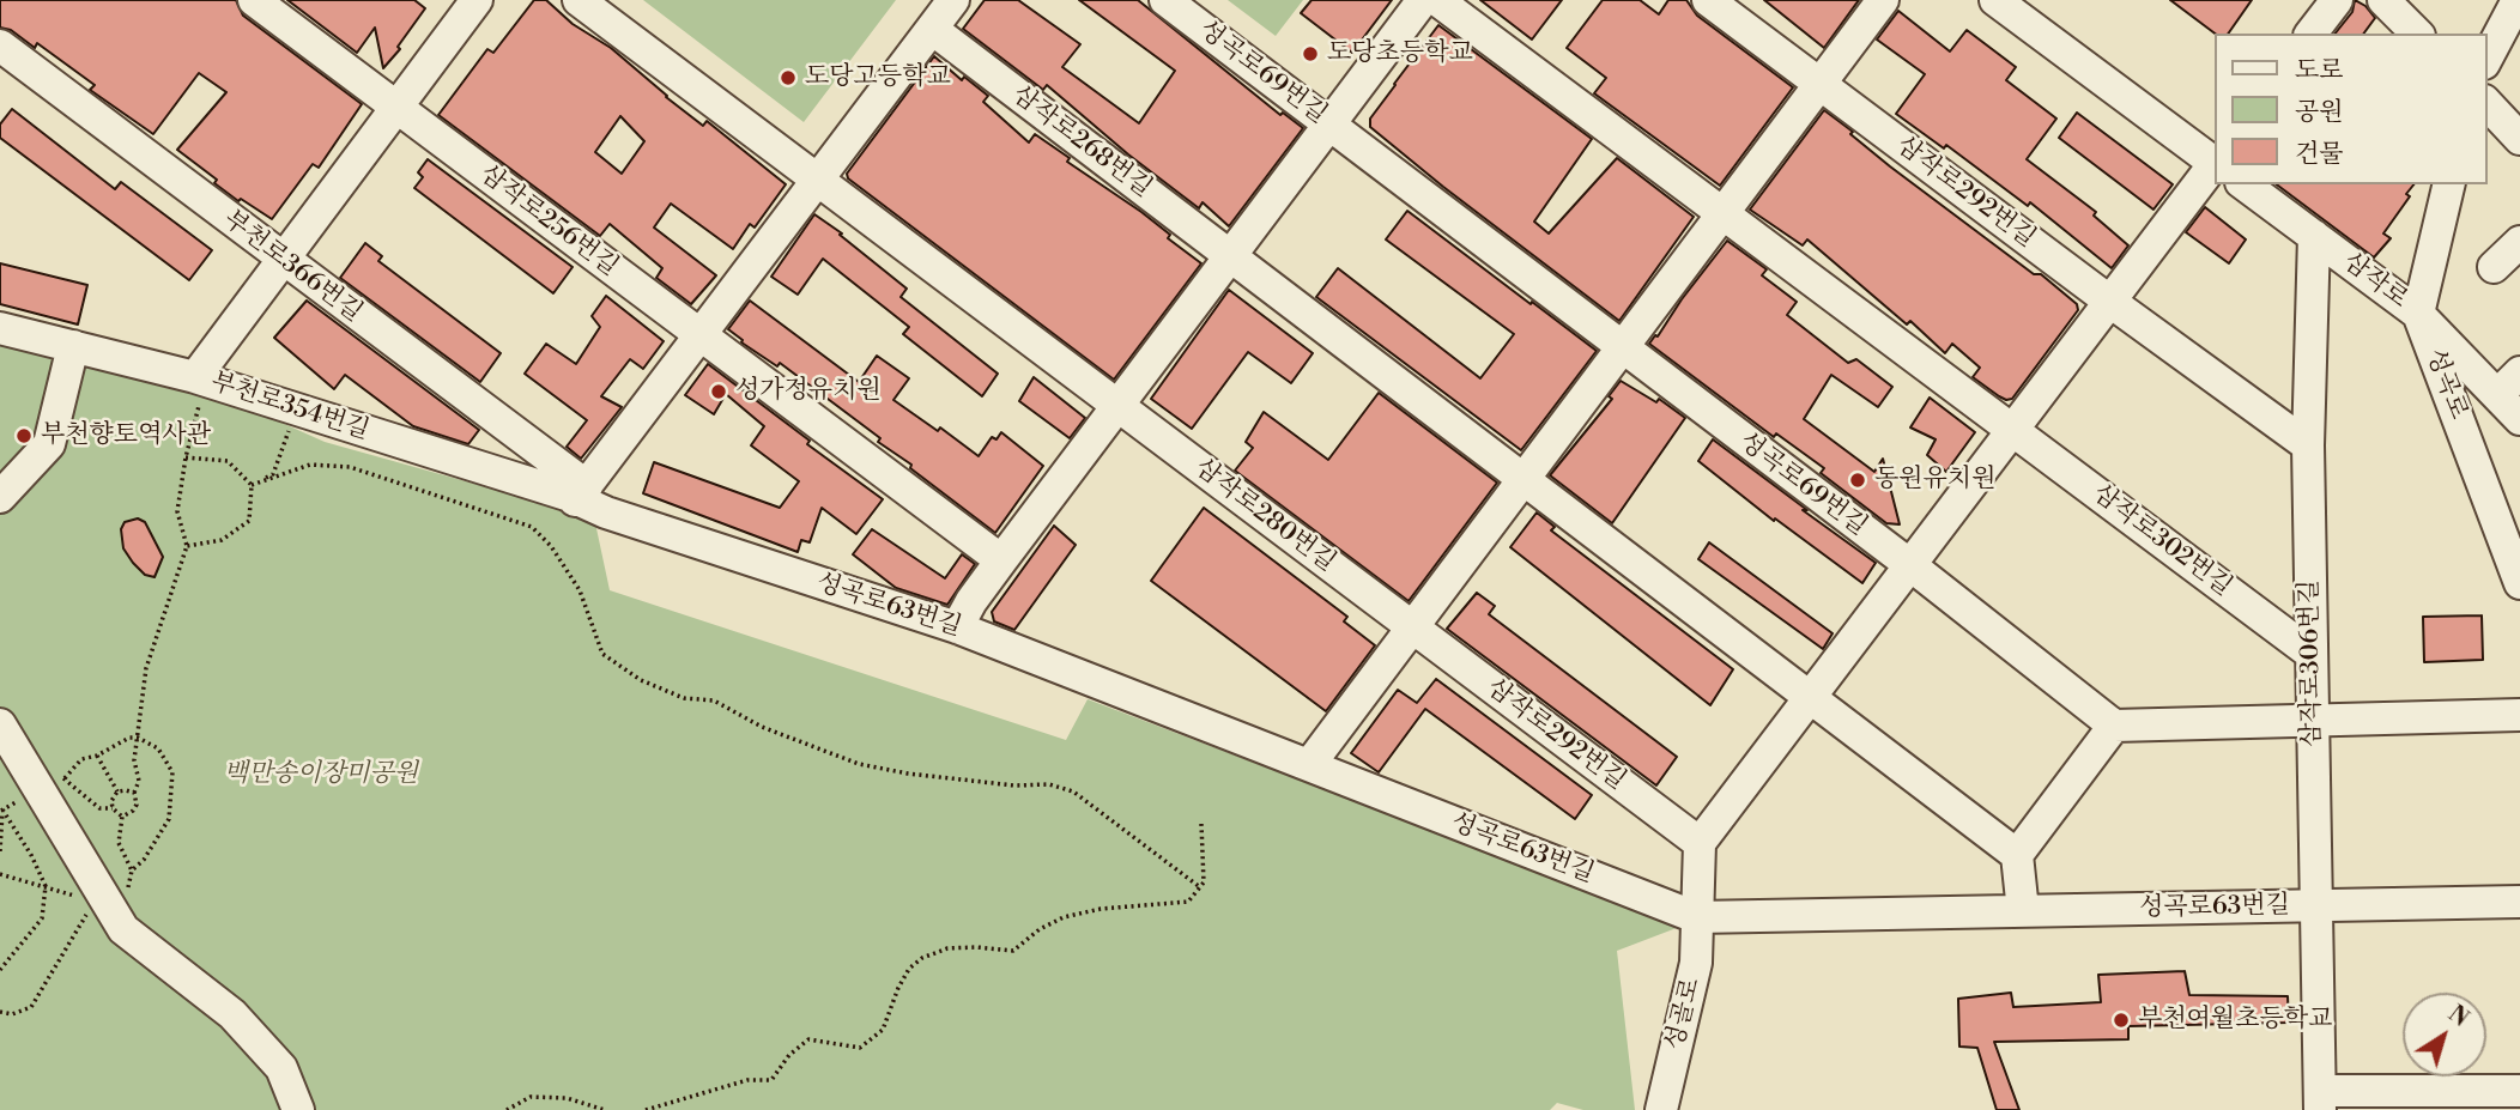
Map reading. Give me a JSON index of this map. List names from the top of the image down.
{
  "streets": {
    "street": [
      "성곡로69번길",
      "삼작로268번길",
      "삼작로292번길",
      "삼작로256번길",
      "부천로366번길",
      "삼작로",
      "성곡로",
      "부천로354번길",
      "삼작로280번길",
      "삼작로302번길",
      "성곡로63번길",
      "삼작로306번길",
      "성골로"
    ]
  },
  "crossings": [
    ["삼작로292번길", "삼작로280번길"],
    ["부천로366번길", "부천로354번길"],
    ["부천로366번길", "성곡로63번길"],
    ["삼작로", "성곡로"],
    ["삼작로", "삼작로306번길"],
    ["부천로354번길", "성곡로63번길"],
    ["삼작로302번길", "삼작로306번길"],
    ["성곡로63번길", "삼작로306번길"],
    ["성곡로63번길", "성골로"]
  ],
  "parks": ["백만송이장미공원"],
  "places": [
    "도당초등학교",
    "도당고등학교",
    "성가정유치원",
    "부천향토역사관",
    "동원유치원",
    "부천여월초등학교"
  ],
  "legend": ["도로", "공원", "건물"],
  "north": "top right"
}
